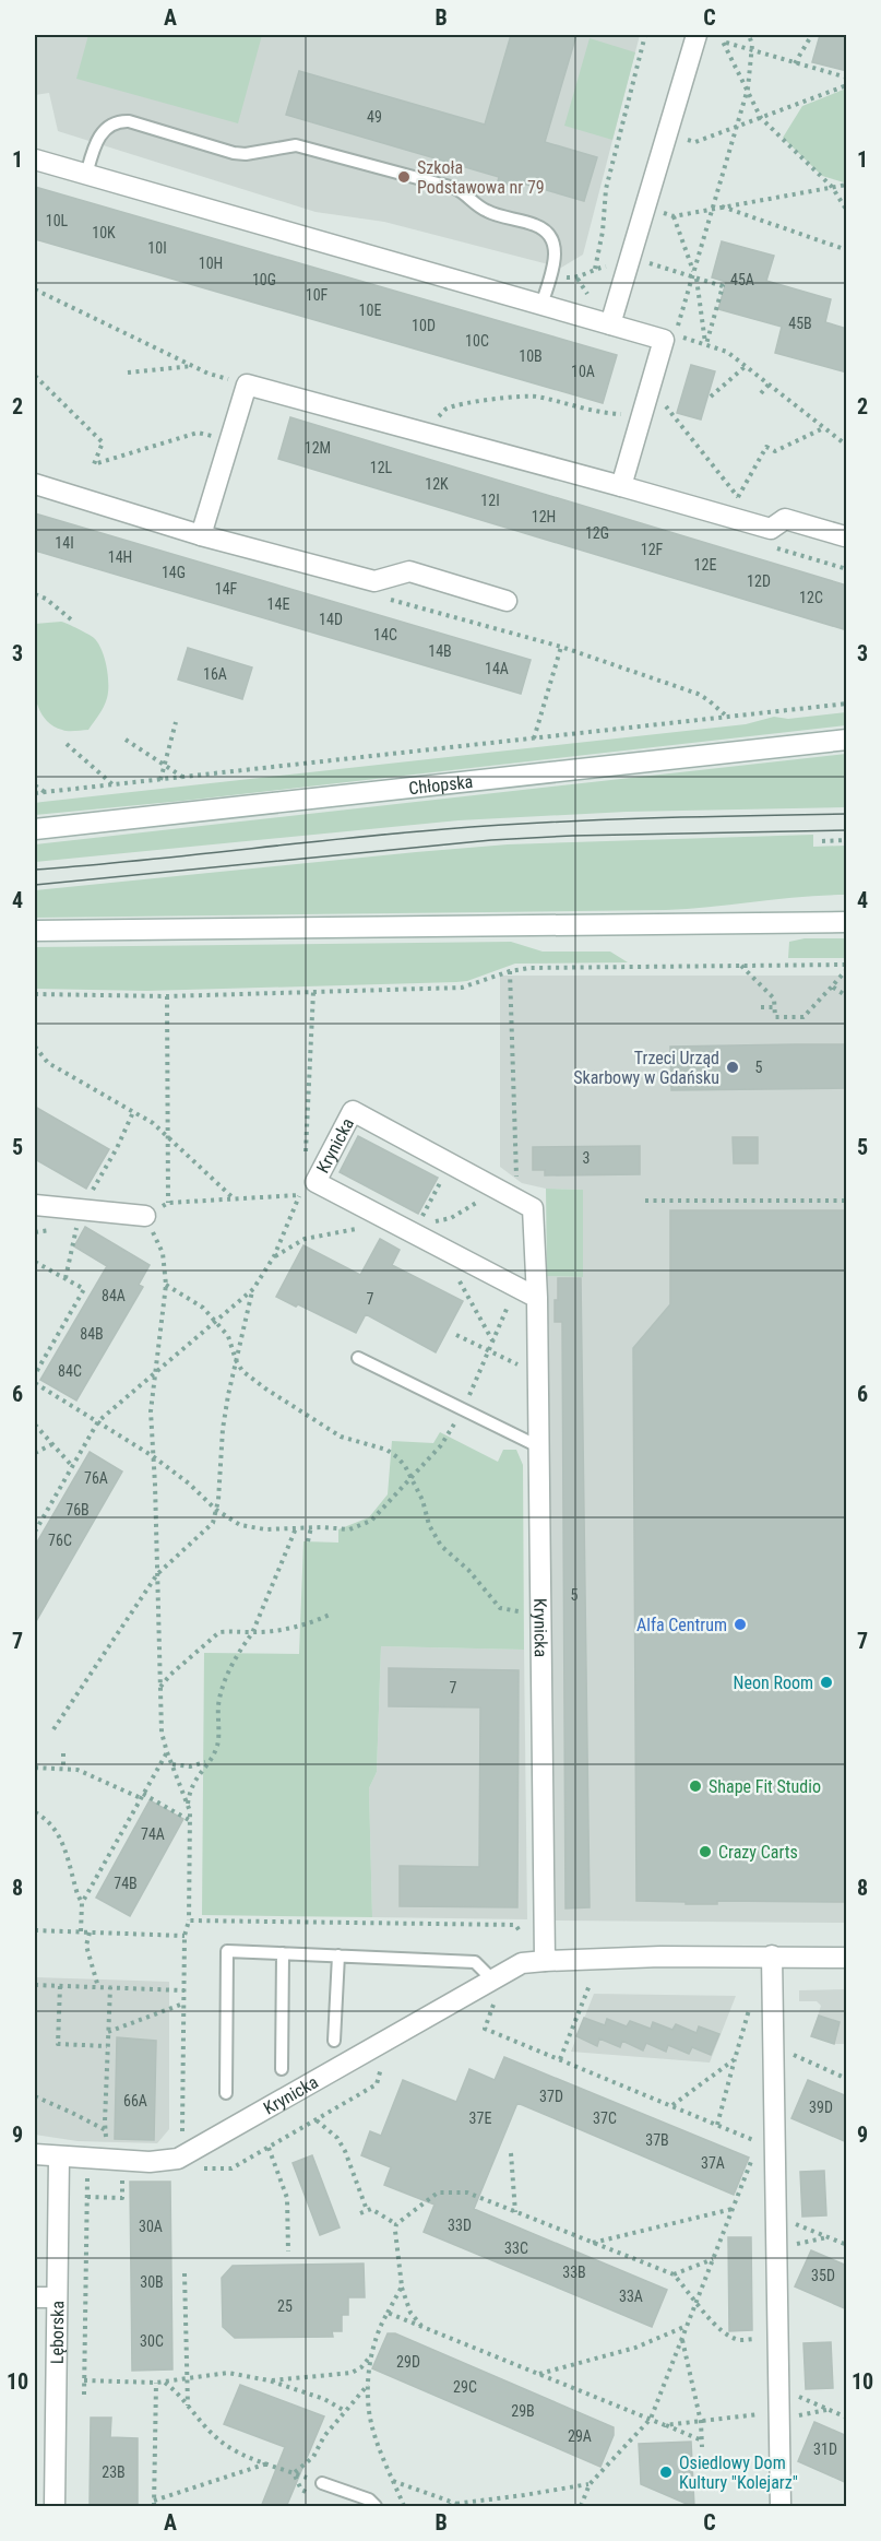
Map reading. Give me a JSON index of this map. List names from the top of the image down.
{
  "streets": {
    "street": ["Chłopska", "Krynicka", "Lęborska"]
  },
  "crossings": [
    ["Krynicka", "Lęborska"]
  ],
  "places": [
    "Szkoła Podstawowa nr 79",
    "Trzeci Urząd Skarbowy w Gdańsku",
    "Alfa Centrum",
    "Neon Room",
    "Shape Fit Studio",
    "Crazy Carts",
    "Osiedlowy Dom Kultury \"Kolejarz\""
  ],
  "house_numbers": [
    "49",
    "10L",
    "10K",
    "10I",
    "10H",
    "10G",
    "45A",
    "10F",
    "10E",
    "45B",
    "10D",
    "10C",
    "10B",
    "10A",
    "12M",
    "12L",
    "12K",
    "12I",
    "12H",
    "12G",
    "14I",
    "12F",
    "14H",
    "12E",
    "14G",
    "12D",
    "14F",
    "12C",
    "14E",
    "14D",
    "14C",
    "14B",
    "14A",
    "16A",
    "5",
    "3",
    "84A",
    "7",
    "84B",
    "84C",
    "76A",
    "76B",
    "76C",
    "5",
    "7",
    "74A",
    "74B",
    "37D",
    "66A",
    "39D",
    "37E",
    "37C",
    "37B",
    "37A",
    "33D",
    "30A",
    "33C",
    "33B",
    "35D",
    "30B",
    "33A",
    "25",
    "30C",
    "29D",
    "29C",
    "29B",
    "29A",
    "31D",
    "23B"
  ],
  "grid": {
    "columns": ["A", "B", "C"],
    "rows": [
      "1",
      "2",
      "3",
      "4",
      "5",
      "6",
      "7",
      "8",
      "9",
      "10"
    ]
  }
}
